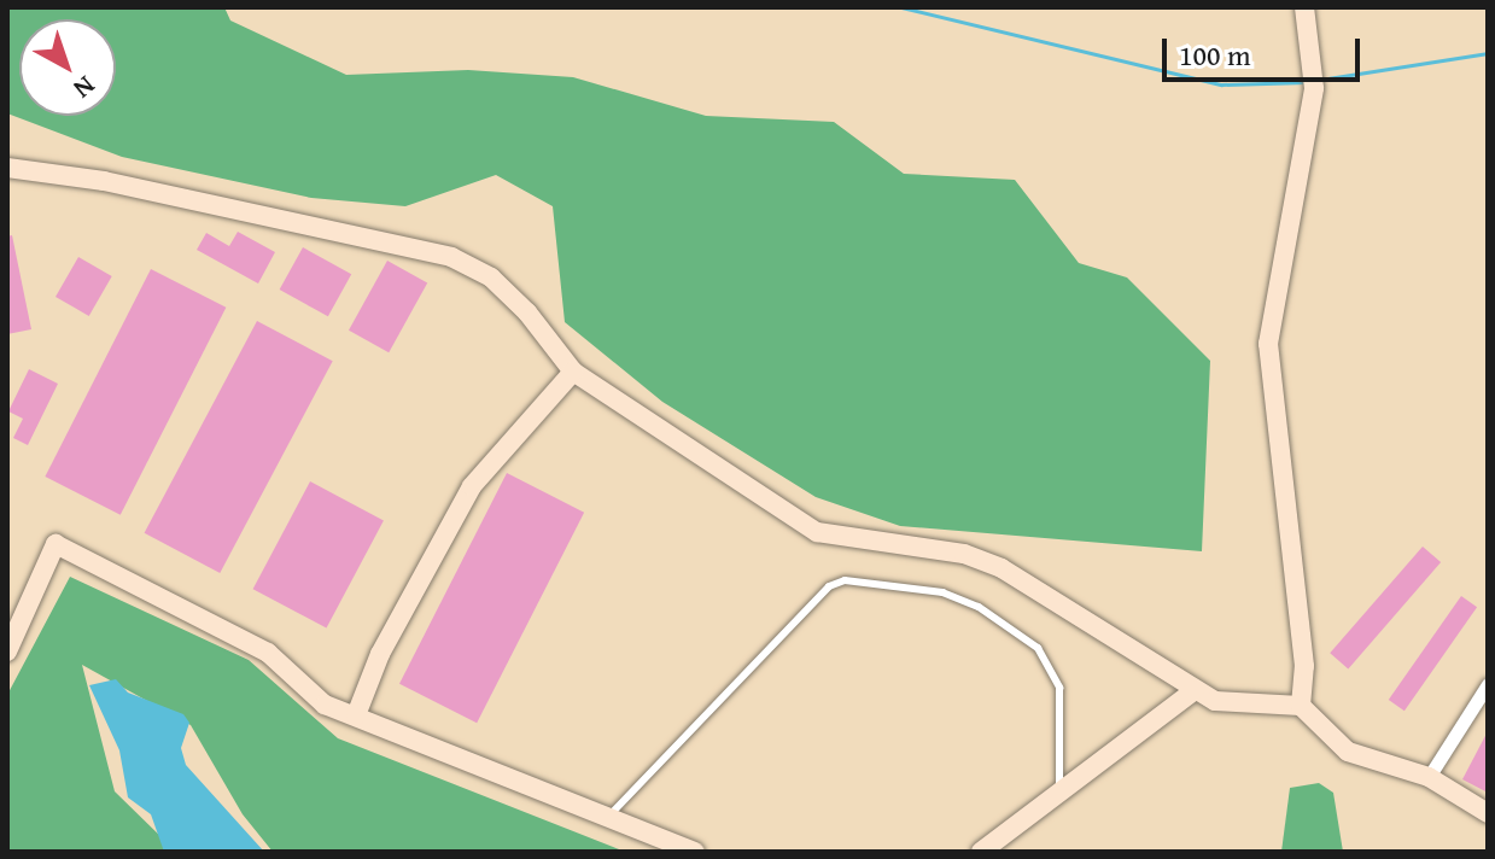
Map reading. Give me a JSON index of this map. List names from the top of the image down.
{
  "scale_bar": "100 m",
  "north": "bottom right"
}
